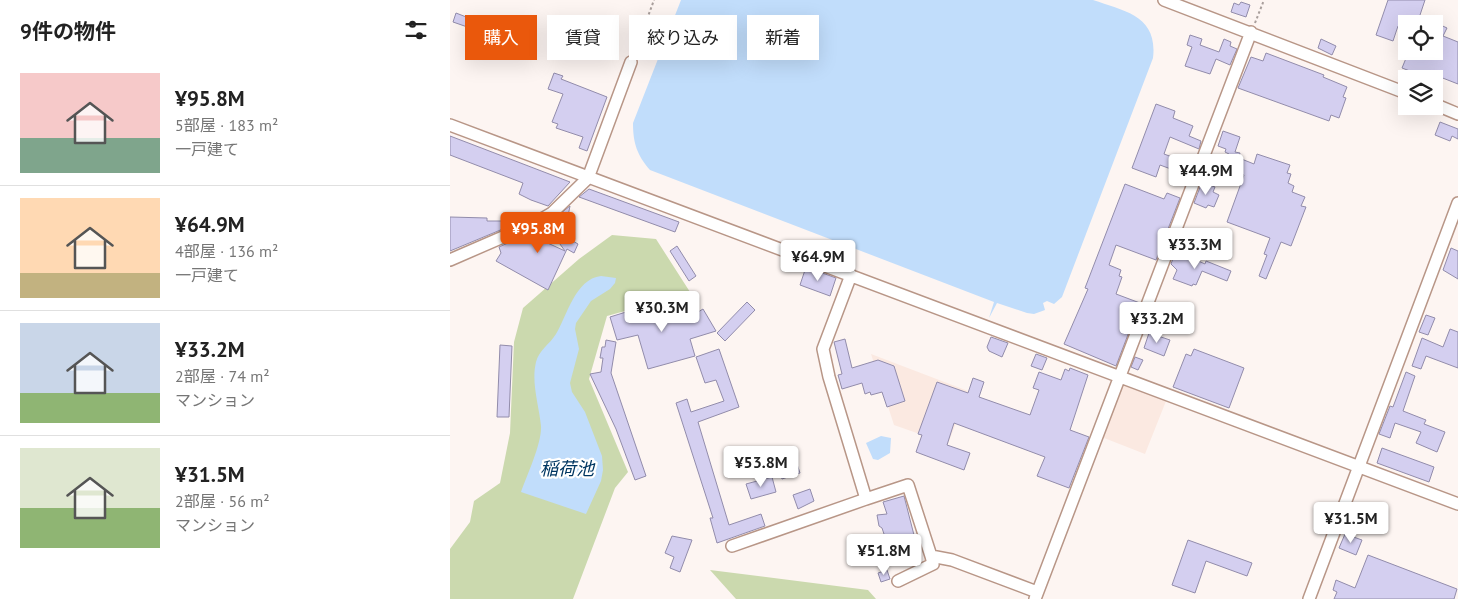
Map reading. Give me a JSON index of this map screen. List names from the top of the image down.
{
  "water": ["稲荷池"],
  "page": {
    "heading": "9件の物件",
    "chip": [
      "購入",
      "賃貸",
      "絞り込み",
      "新着"
    ],
    "list": [
      {
        "name": "¥95.8M",
        "note": "5部屋 · 183 m² · 一戸建て"
      },
      {
        "name": "¥64.9M",
        "note": "4部屋 · 136 m² · 一戸建て"
      },
      {
        "name": "¥33.2M",
        "note": "2部屋 · 74 m² · マンション"
      },
      {
        "name": "¥31.5M",
        "note": "2部屋 · 56 m² · マンション"
      }
    ],
    "price": [
      "¥44.9M",
      "¥95.8M",
      "¥33.3M",
      "¥64.9M",
      "¥30.3M",
      "¥33.2M",
      "¥53.8M",
      "¥31.5M",
      "¥51.8M"
    ]
  }
}
